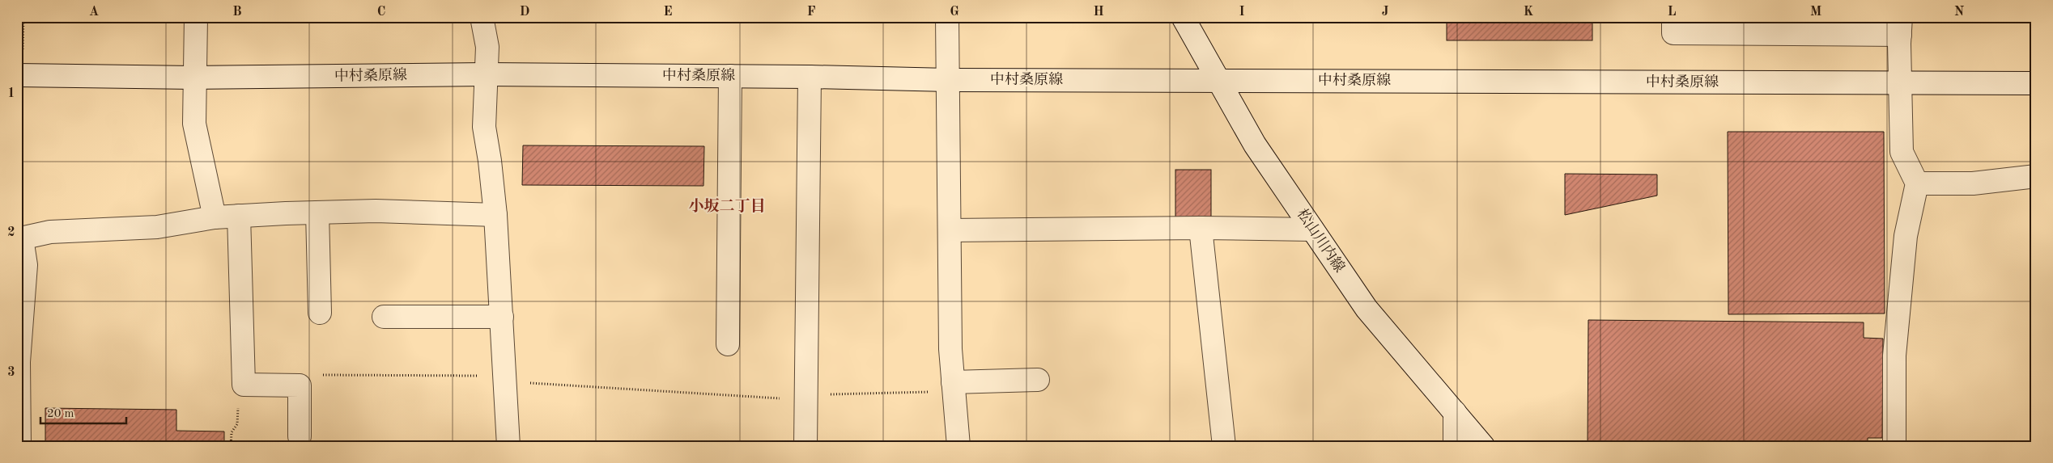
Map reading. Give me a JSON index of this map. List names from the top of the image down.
{
  "streets": {
    "street": ["中村桑原線", "松山川内線"]
  },
  "crossings": [
    ["中村桑原線", "松山川内線"]
  ],
  "districts": ["小坂二丁目"],
  "scale_bar": "20 m",
  "grid": {
    "columns": [
      "A",
      "B",
      "C",
      "D",
      "E",
      "F",
      "G",
      "H",
      "I",
      "J",
      "K",
      "L",
      "M",
      "N"
    ],
    "rows": ["1", "2", "3"]
  }
}
